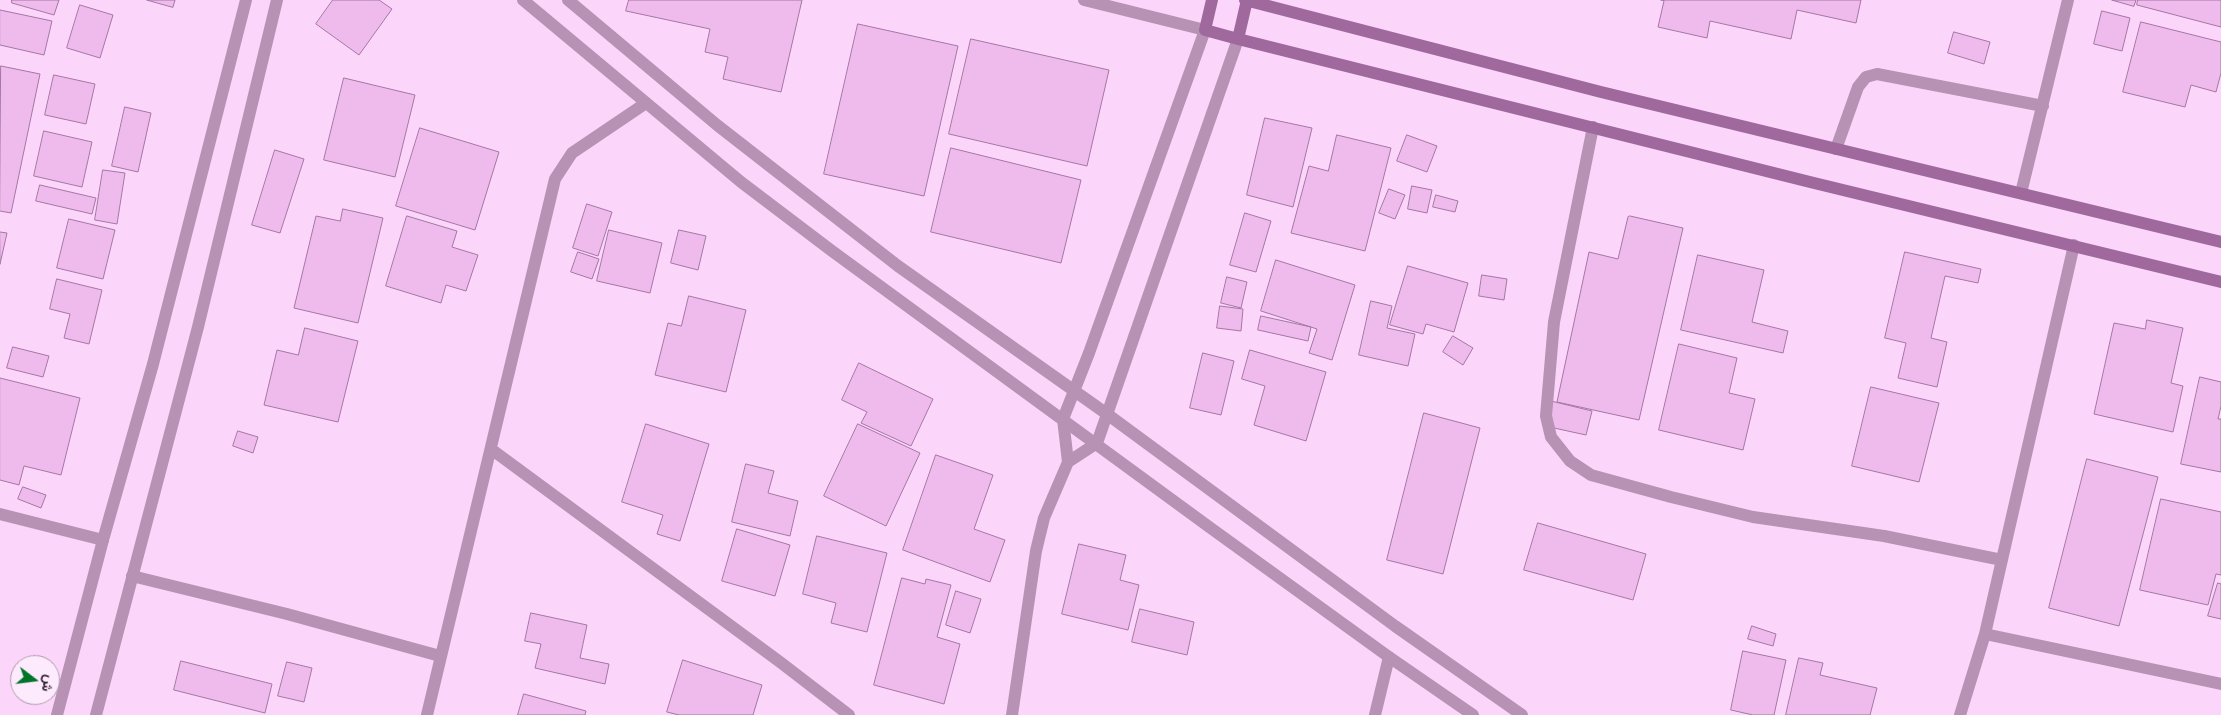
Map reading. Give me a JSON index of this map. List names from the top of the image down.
{
  "north": "right"
}
